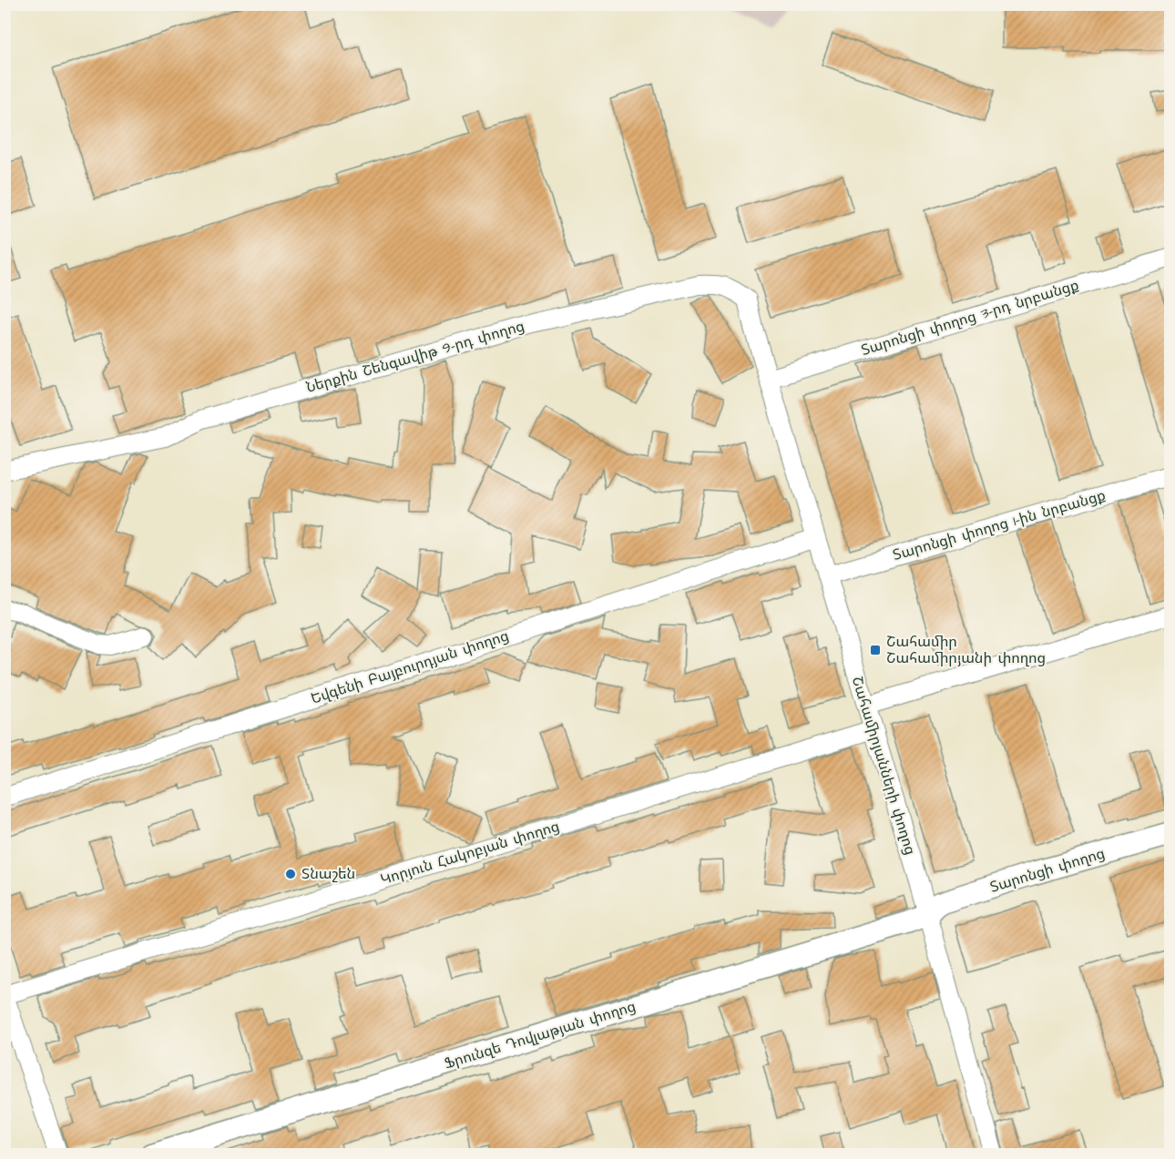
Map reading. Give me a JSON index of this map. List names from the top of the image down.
{
  "streets": {
    "street": [
      "Տարոնցի փողոց 3-րդ նրբանցք",
      "Ներքին Շենգավիթ 9-րդ փողոց",
      "Տարոնցի փողոց 1-ին նրբանցք",
      "Եվգենի Բայբուրդյան փողոց",
      "Շահամիրյանների փողոց",
      "Կորյուն Հակոբյան փողոց",
      "Տարոնցի փողոց",
      "Ֆրունզե Դովլաթյան փողոց"
    ]
  },
  "crossings": [
    ["Տարոնցի փողոց 3-րդ նրբանցք", "Ներքին Շենգավիթ 9-րդ փողոց"],
    ["Տարոնցի փողոց 3-րդ նրբանցք", "Շահամիրյանների փողոց"],
    ["Ներքին Շենգավիթ 9-րդ փողոց", "Շահամիրյանների փողոց"],
    ["Տարոնցի փողոց 1-ին նրբանցք", "Շահամիրյանների փողոց"],
    ["Եվգենի Բայբուրդյան փողոց", "Շահամիրյանների փողոց"],
    ["Շահամիրյանների փողոց", "Կորյուն Հակոբյան փողոց"],
    ["Շահամիրյանների փողոց", "Տարոնցի փողոց"],
    ["Շահամիրյանների փողոց", "Ֆրունզե Դովլաթյան փողոց"],
    ["Տարոնցի փողոց", "Ֆրունզե Դովլաթյան փողոց"]
  ],
  "places": {
    "transit": ["Շահամիր Շահամիրյանի փողոց"],
    "other": ["Տնաշեն"]
  }
}
